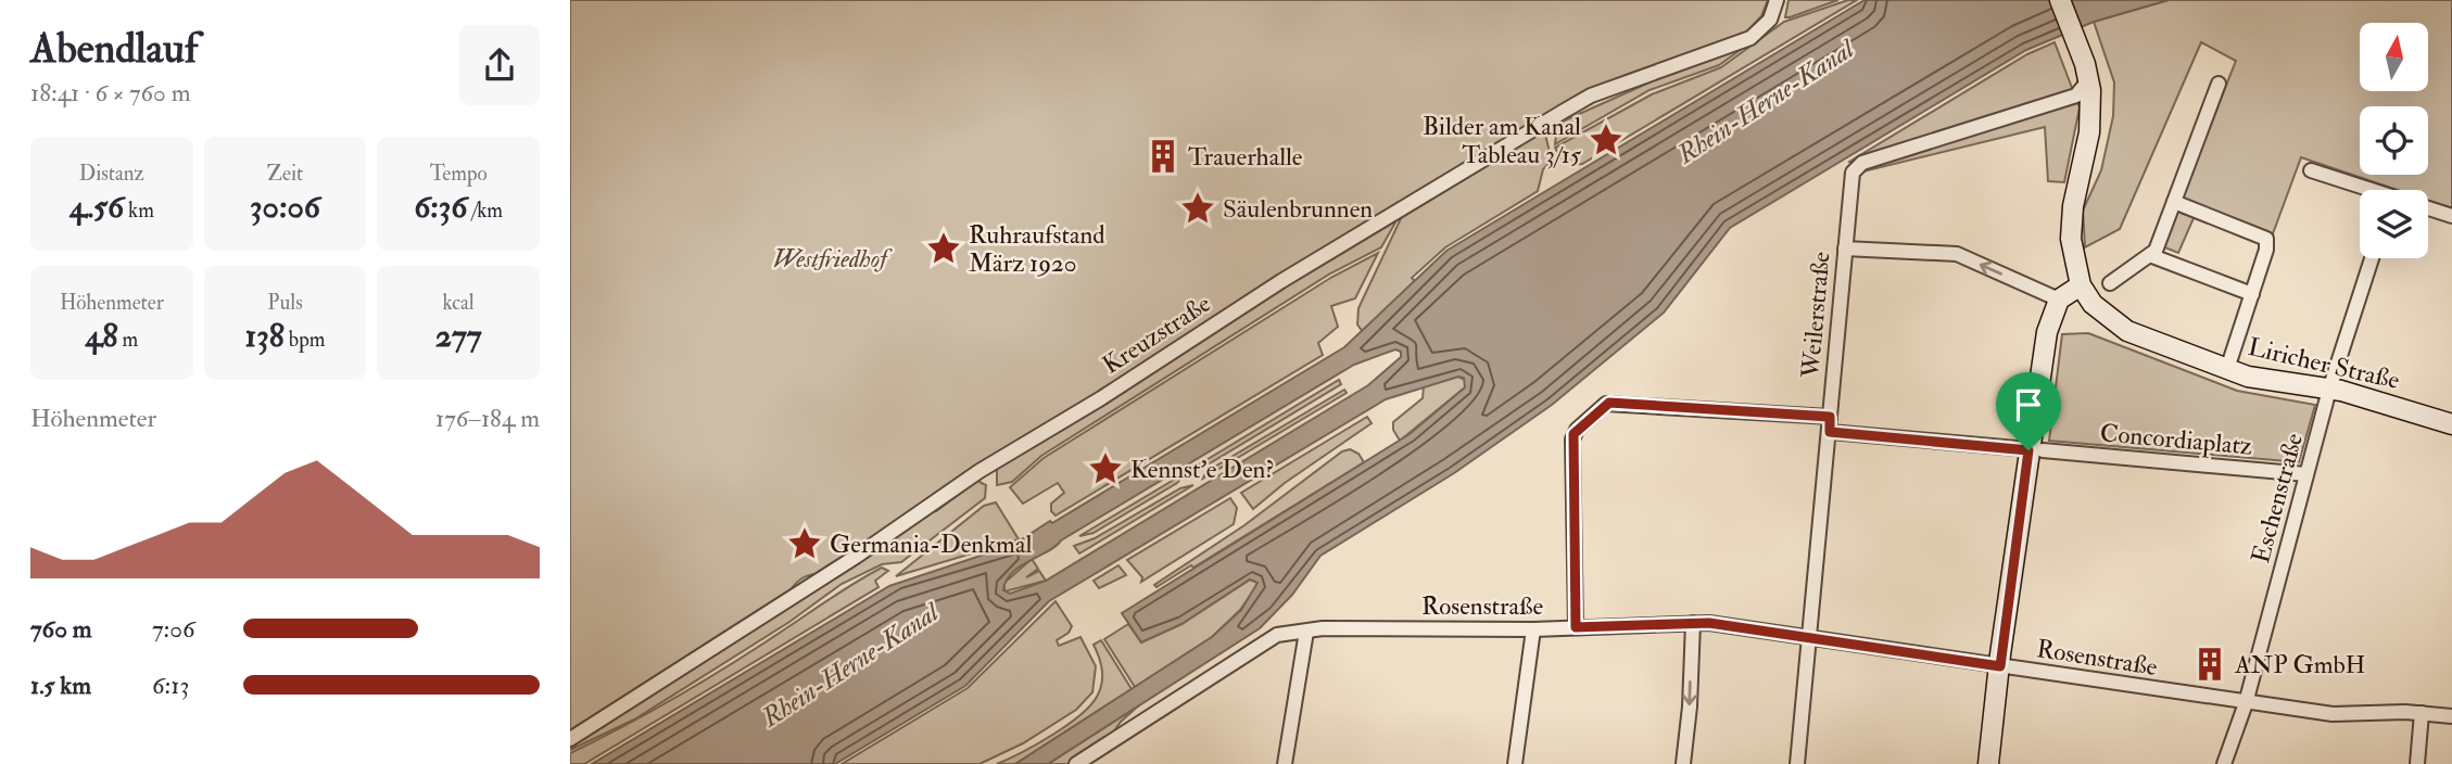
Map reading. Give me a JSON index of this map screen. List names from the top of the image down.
{
  "streets": {
    "street": [
      "Weilerstraße",
      "Kreuzstraße",
      "Liricher Straße",
      "Concordiaplatz",
      "Eschenstraße",
      "Rosenstraße"
    ]
  },
  "crossings": [
    ["Weilerstraße", "Concordiaplatz"],
    ["Weilerstraße", "Rosenstraße"],
    ["Liricher Straße", "Eschenstraße"],
    ["Concordiaplatz", "Eschenstraße"],
    ["Eschenstraße", "Rosenstraße"]
  ],
  "water": ["Rhein-Herne-Kanal"],
  "parks": ["Westfriedhof"],
  "places": {
    "place": [
      "Bilder am Kanal Tableau 3/15",
      "Säulenbrunnen",
      "Ruhraufstand März 1920",
      "Kennst'e Den?",
      "Germania-Denkmal"
    ],
    "building": ["Trauerhalle", "ANP GmbH"]
  },
  "north": "top",
  "page": {
    "heading": ["Abendlauf", "18:41 · 6 × 760 m"],
    "stats": [
      ["Distanz", "4.56 km"],
      ["Zeit", "30:06"],
      ["Tempo", "6:36 /km"],
      ["Höhenmeter", "48 m"],
      ["Puls", "138 bpm"],
      ["kcal", "277"]
    ],
    "chart": ["Höhenmeter", "176–184 m"],
    "list": [
      {
        "name": "760 m",
        "note": "7:06"
      },
      {
        "name": "1.5 km",
        "note": "6:13"
      }
    ]
  }
}
